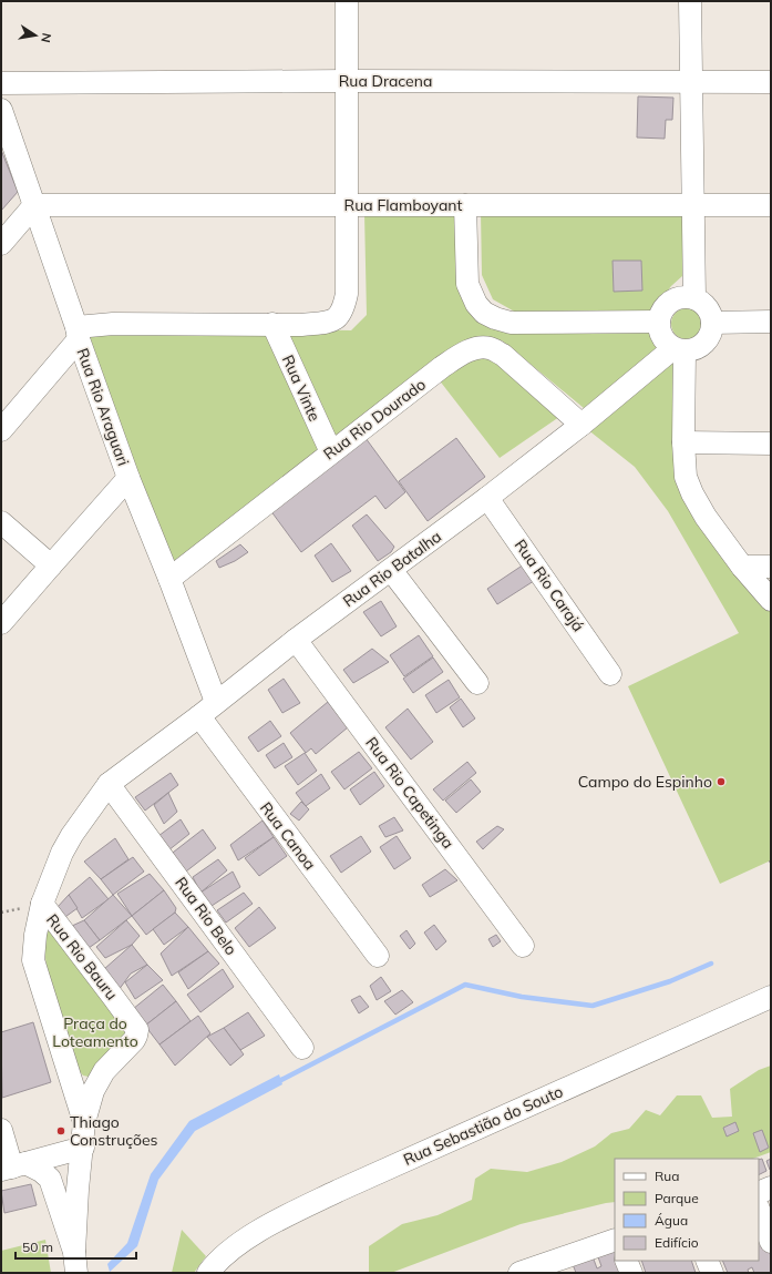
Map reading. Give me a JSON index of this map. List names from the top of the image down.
{
  "streets": {
    "street": [
      "Rua Dracena",
      "Rua Flamboyant",
      "Rua Vinte",
      "Rua Rio Araguari",
      "Rua Rio Dourado",
      "Rua Rio Batalha",
      "Rua Rio Carajá",
      "Rua Rio Capetinga",
      "Rua Canoa",
      "Rua Rio Belo",
      "Rua Rio Bauru",
      "Rua Sebastião do Souto"
    ]
  },
  "crossings": [
    ["Rua Flamboyant", "Rua Rio Araguari"],
    ["Rua Vinte", "Rua Rio Dourado"],
    ["Rua Rio Araguari", "Rua Rio Dourado"],
    ["Rua Rio Araguari", "Rua Rio Batalha"],
    ["Rua Rio Dourado", "Rua Rio Batalha"],
    ["Rua Rio Batalha", "Rua Rio Carajá"],
    ["Rua Rio Batalha", "Rua Rio Capetinga"],
    ["Rua Rio Batalha", "Rua Canoa"],
    ["Rua Rio Batalha", "Rua Rio Belo"],
    ["Rua Rio Batalha", "Rua Rio Bauru"]
  ],
  "parks": ["Praça do Loteamento"],
  "places": ["Campo do Espinho", "Thiago Construções"],
  "legend": [
    "Rua",
    "Parque",
    "Água",
    "Edifício"
  ],
  "scale_bar": "50 m",
  "north": "right"
}
